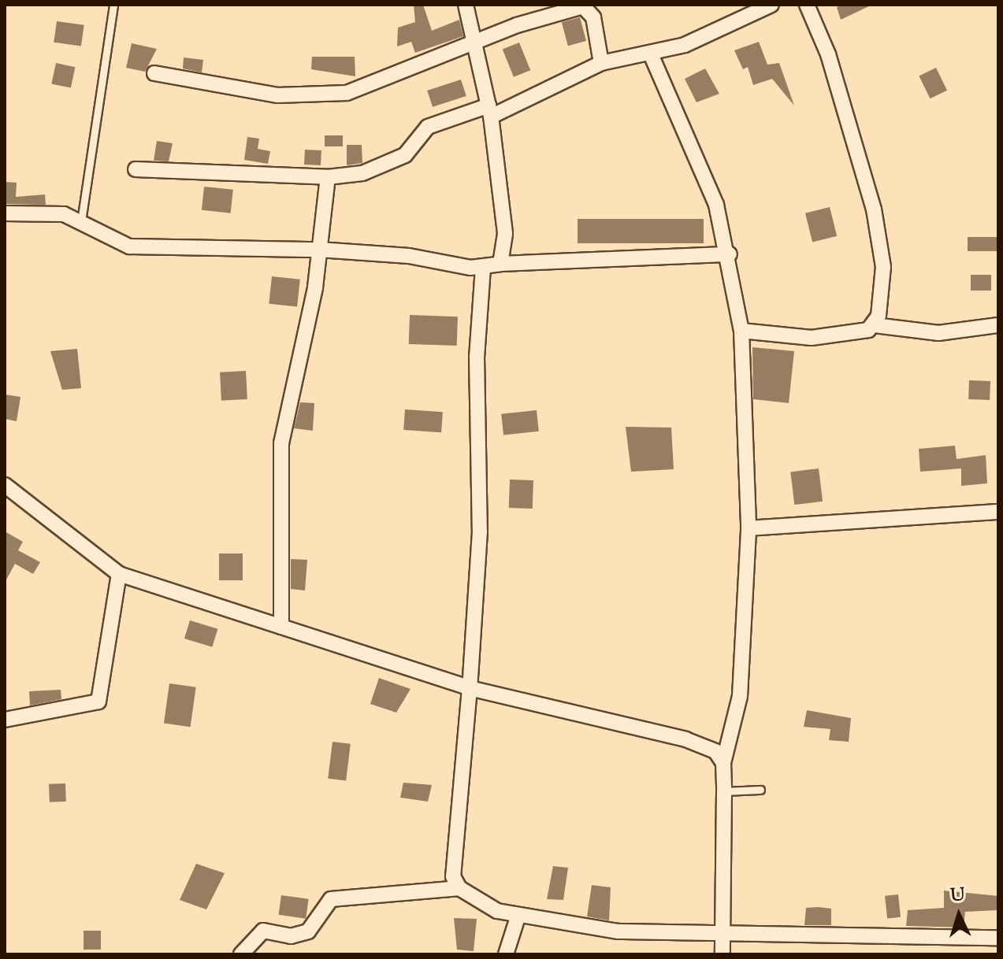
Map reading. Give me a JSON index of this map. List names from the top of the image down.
{
  "north": "top"
}
